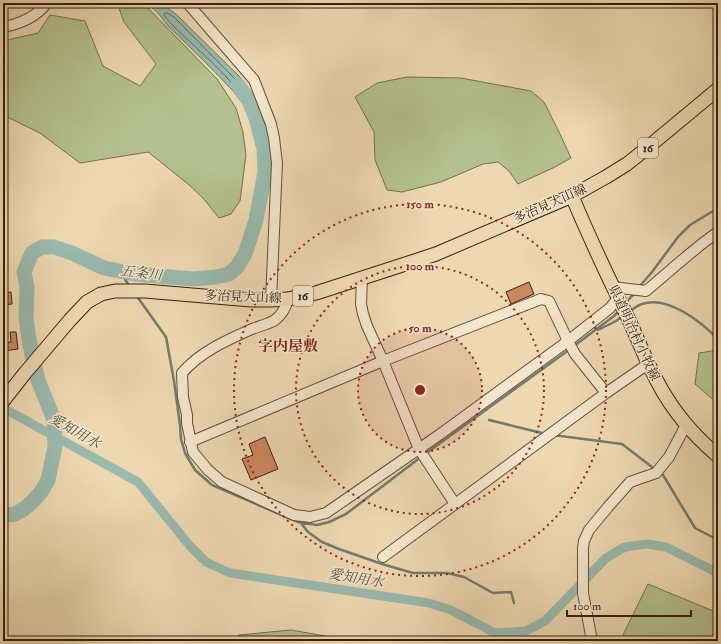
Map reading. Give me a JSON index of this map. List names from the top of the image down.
{
  "streets": {
    "main road": ["16", "多治見犬山線", "県道明治村小牧線"]
  },
  "crossings": [
    ["多治見犬山線", "県道明治村小牧線"]
  ],
  "districts": ["字内屋敷"],
  "water": ["五条川", "愛知用水"],
  "scale_bar": "100 m",
  "rings": ["150 m", "100 m", "50 m"]
}
